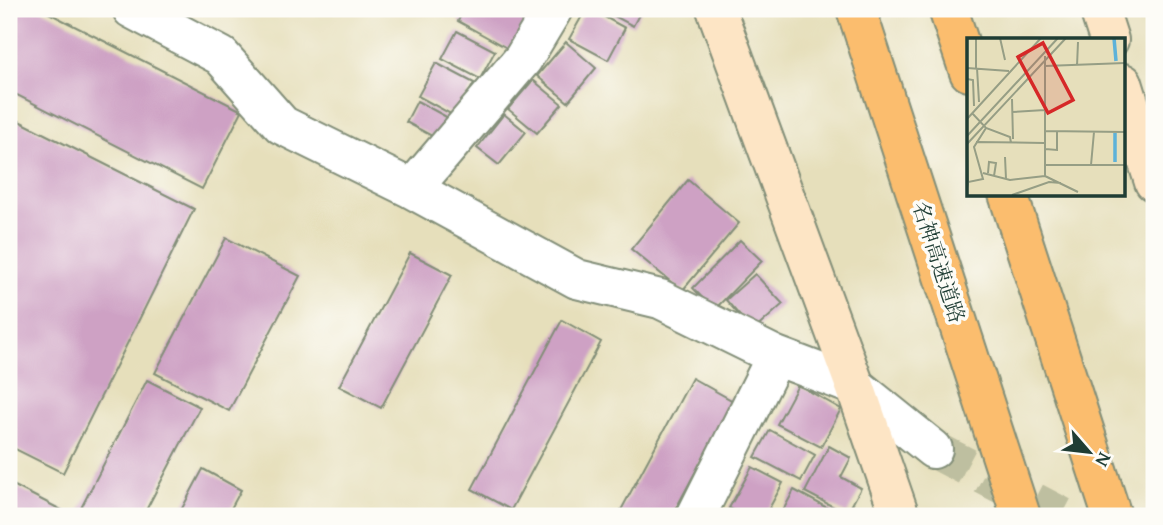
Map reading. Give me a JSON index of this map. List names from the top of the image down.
{
  "streets": {
    "highway": ["名神高速道路"]
  },
  "north": "bottom right"
}
